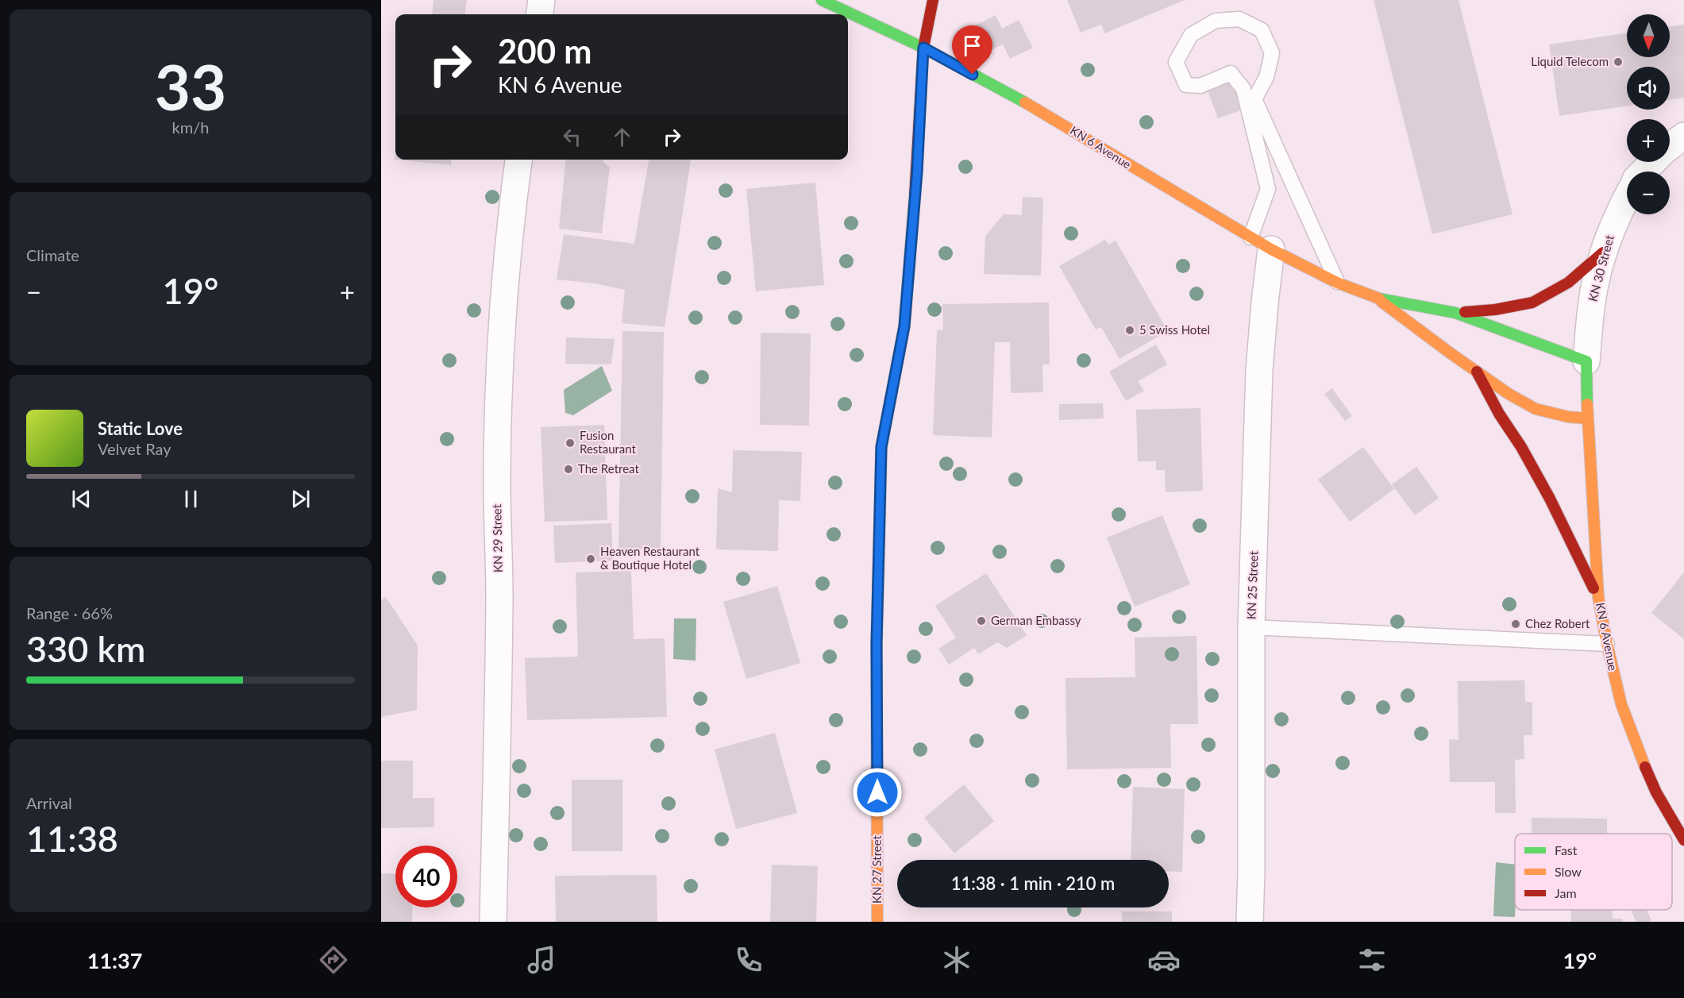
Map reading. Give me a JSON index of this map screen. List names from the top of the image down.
{
  "streets": {
    "main road": ["KN 6 Avenue", "KN 27 Street"],
    "street": ["KN 30 Street", "KN 29 Street", "KN 25 Street"]
  },
  "crossings": [
    ["KN 6 Avenue", "KN 30 Street"],
    ["KN 6 Avenue", "KN 25 Street"],
    ["KN 6 Avenue", "KN 27 Street"]
  ],
  "places": [
    "Liquid Telecom",
    "5 Swiss Hotel",
    "Fusion Restaurant",
    "The Retreat",
    "Heaven Restaurant & Boutique Hotel",
    "German Embassy",
    "Chez Robert"
  ],
  "legend": ["Fast", "Slow", "Jam"],
  "north": "bottom",
  "page": {
    "tile": [
      ["33", "km/h"],
      "Climate",
      ["Range · 66%", "330 km"],
      ["Arrival", "11:38"]
    ],
    "map_buttons": ["+", "−"],
    "turn": ["200 m", "KN 6 Avenue"],
    "heat": ["−", "19°", "+"],
    "song": ["Static Love", "Velvet Ray"],
    "limit": "40",
    "trip": "11:38 · 1 min · 210 m",
    "tabs": ["11:37", "19°"]
  }
}
